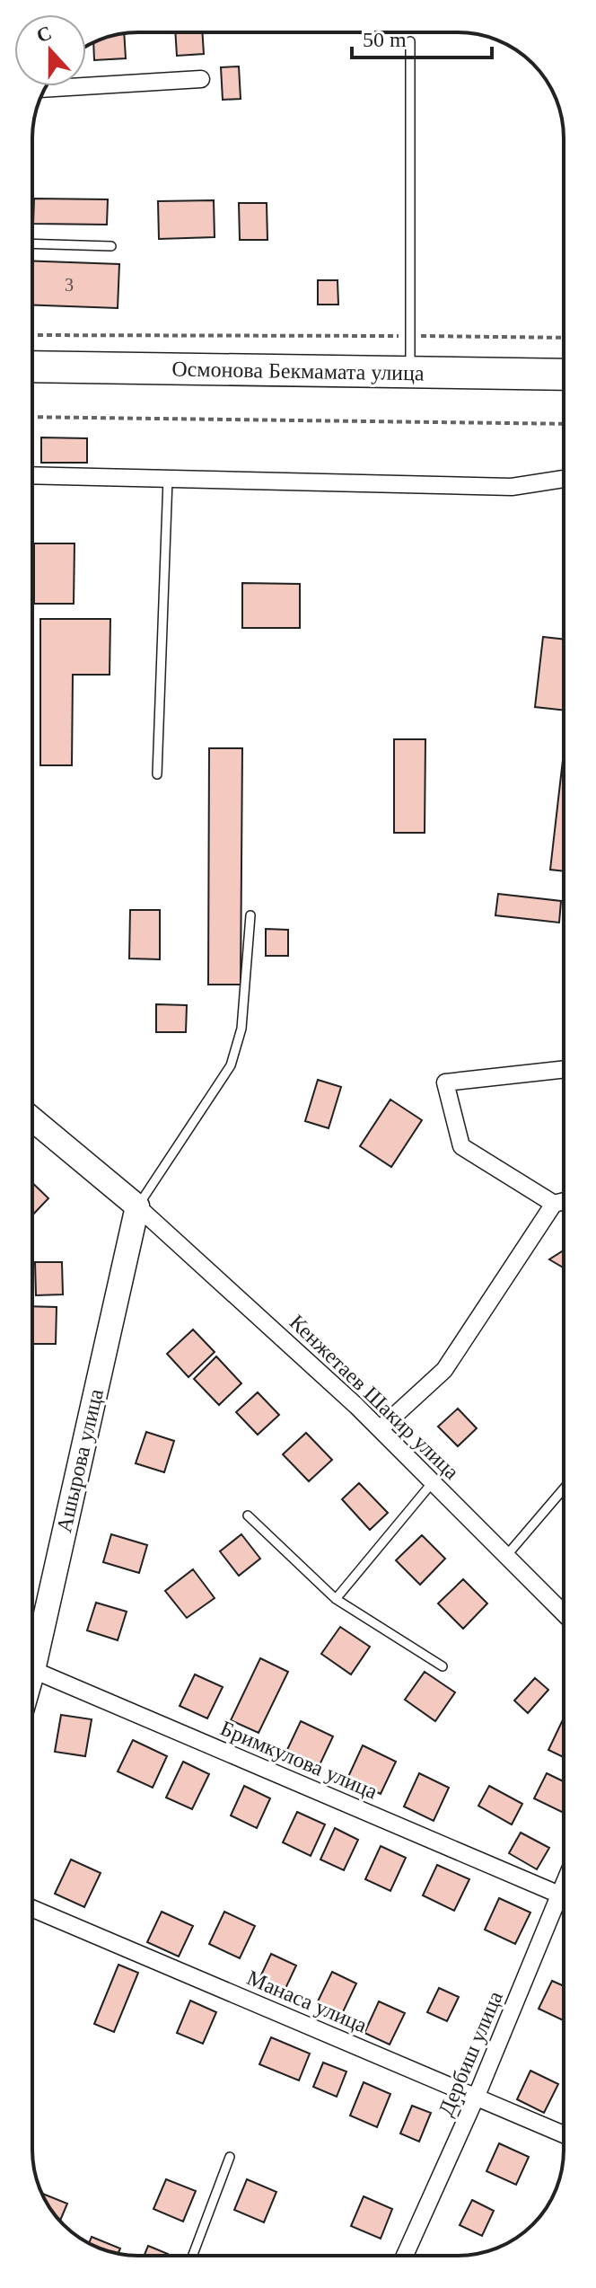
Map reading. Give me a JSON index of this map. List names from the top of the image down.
{
  "streets": {
    "highway": ["Осмонова Бекмамата улица"],
    "street": [
      "Кенжетаев Шакир улица",
      "Ашырова улица",
      "Бримкулова улица",
      "Манаса улица",
      "Дербиш улица"
    ]
  },
  "crossings": [
    ["Кенжетаев Шакир улица", "Ашырова улица"],
    ["Бримкулова улица", "Дербиш улица"],
    ["Манаса улица", "Дербиш улица"]
  ],
  "house_numbers": ["3"],
  "scale_bar": "50 m",
  "north": "top"
}
